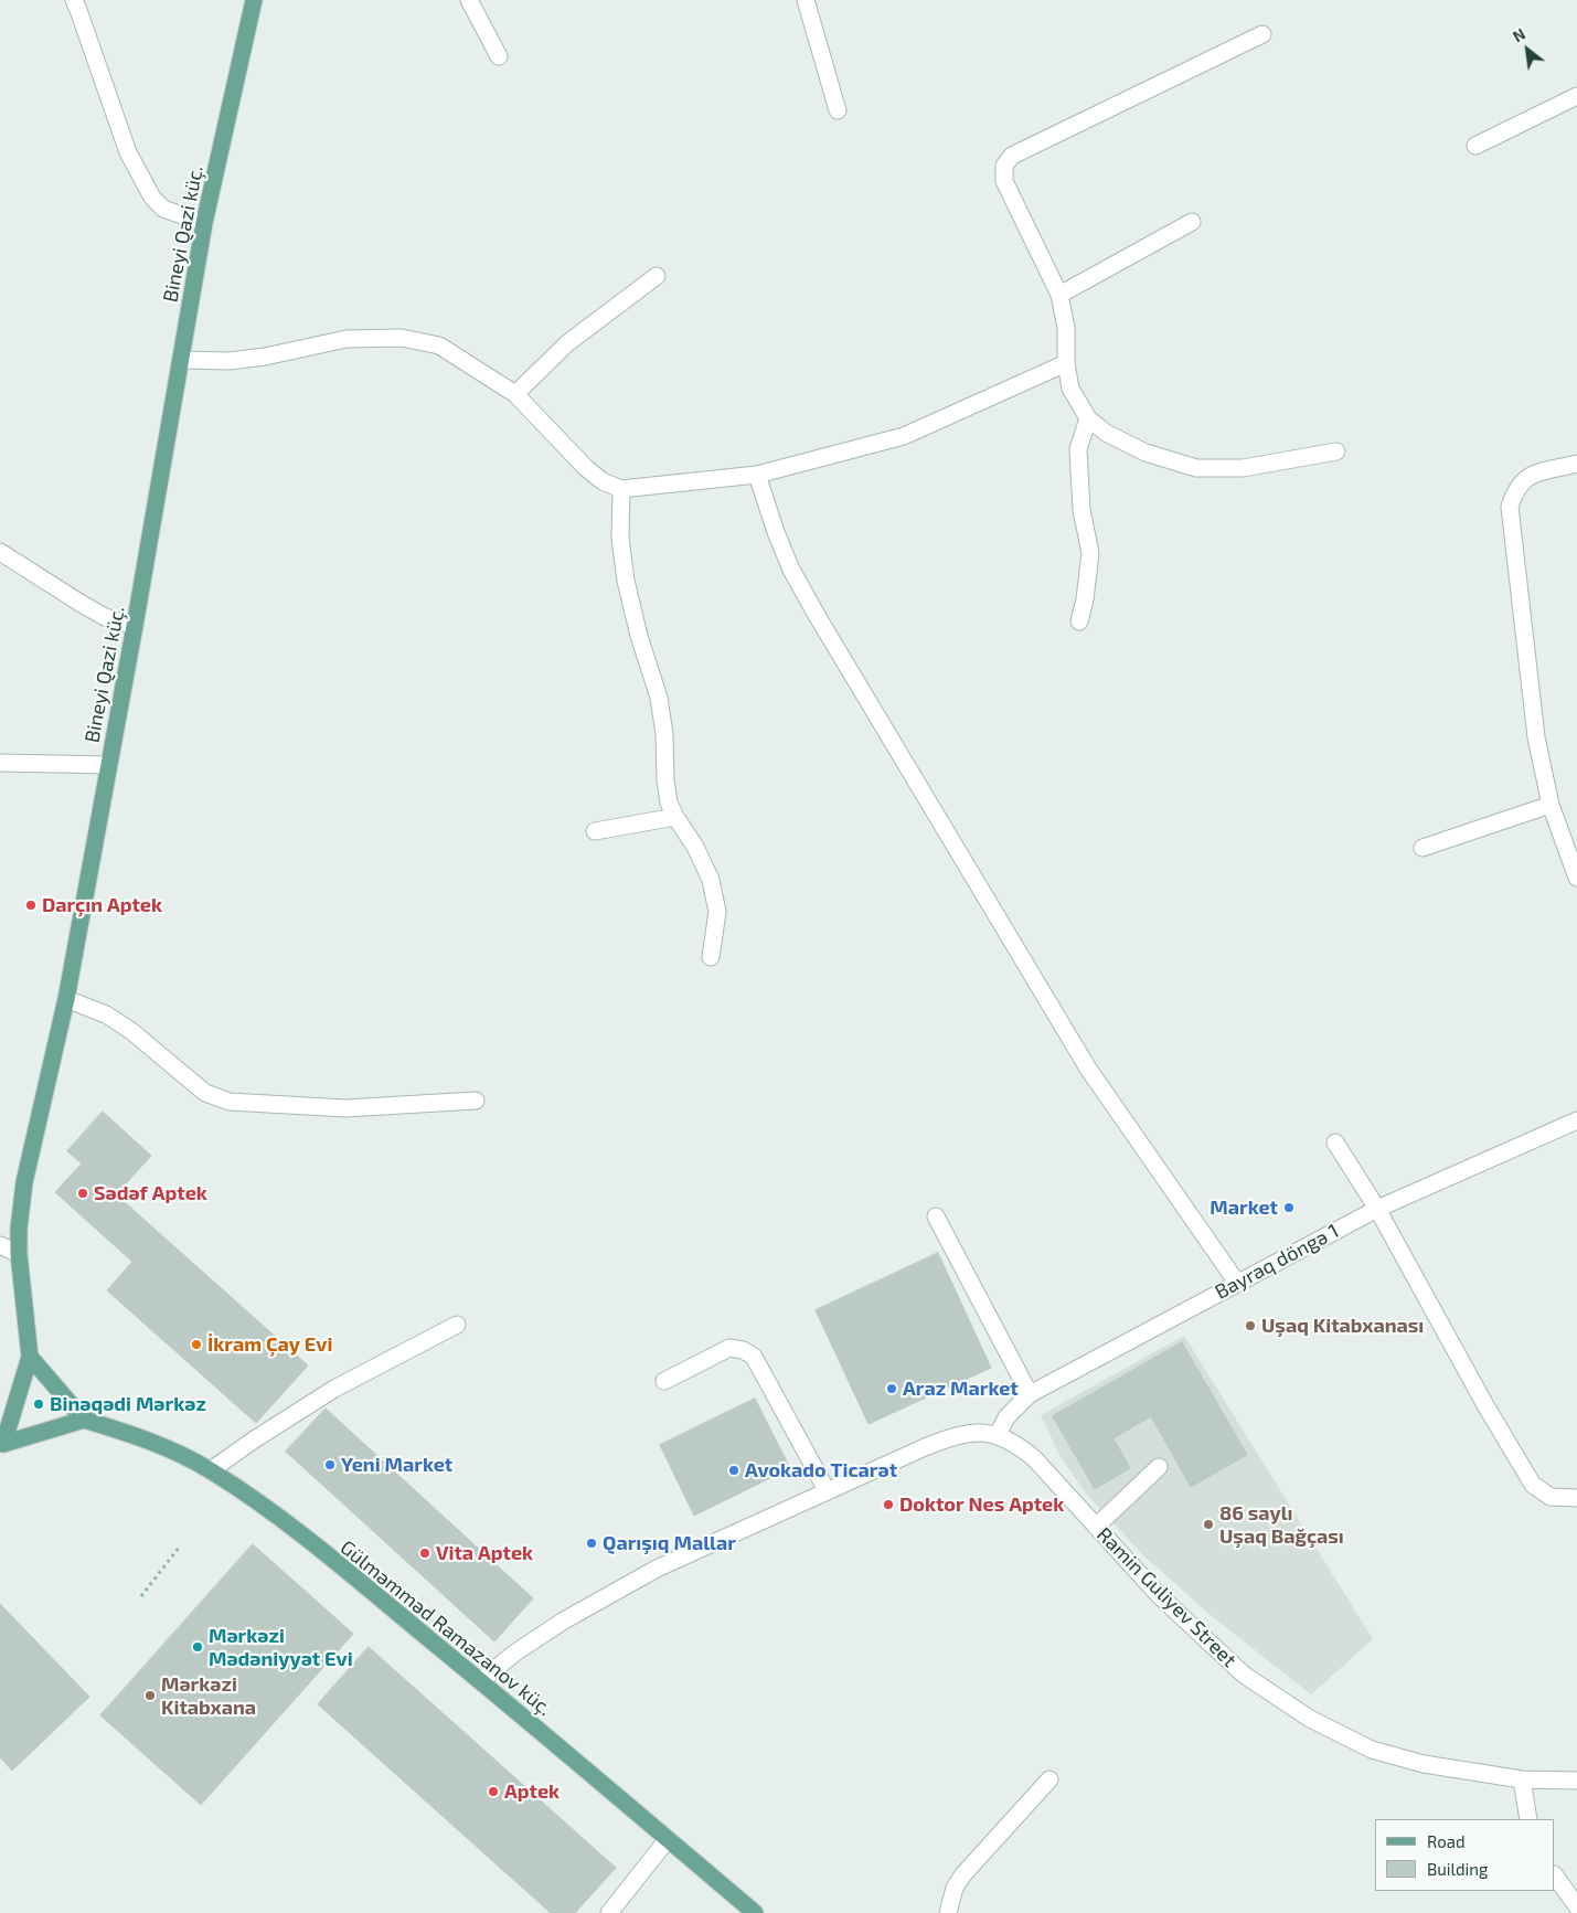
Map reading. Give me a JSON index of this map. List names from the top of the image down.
{
  "streets": {
    "main road": ["Bineyi Qazi küç.", "Gülməmməd Ramazanov küç."],
    "street": ["Bayraq döngə 1", "Ramin Guliyev Street"]
  },
  "crossings": [
    ["Bayraq döngə 1", "Ramin Guliyev Street"]
  ],
  "places": [
    "Darçın Aptek",
    "Sədəf Aptek",
    "Market",
    "Uşaq Kitabxanası",
    "İkram Çay Evi",
    "Araz Market",
    "Binəqədi Mərkəz",
    "Yeni Market",
    "Avokado Ticarət",
    "Doktor Nes Aptek",
    "86 saylı Uşaq Bağçası",
    "Qarışıq Mallar",
    "Vita Aptek",
    "Mərkəzi Mədəniyyət Evi",
    "Mərkəzi Kitabxana",
    "Aptek"
  ],
  "legend": ["Road", "Building"],
  "north": "top left"
}
